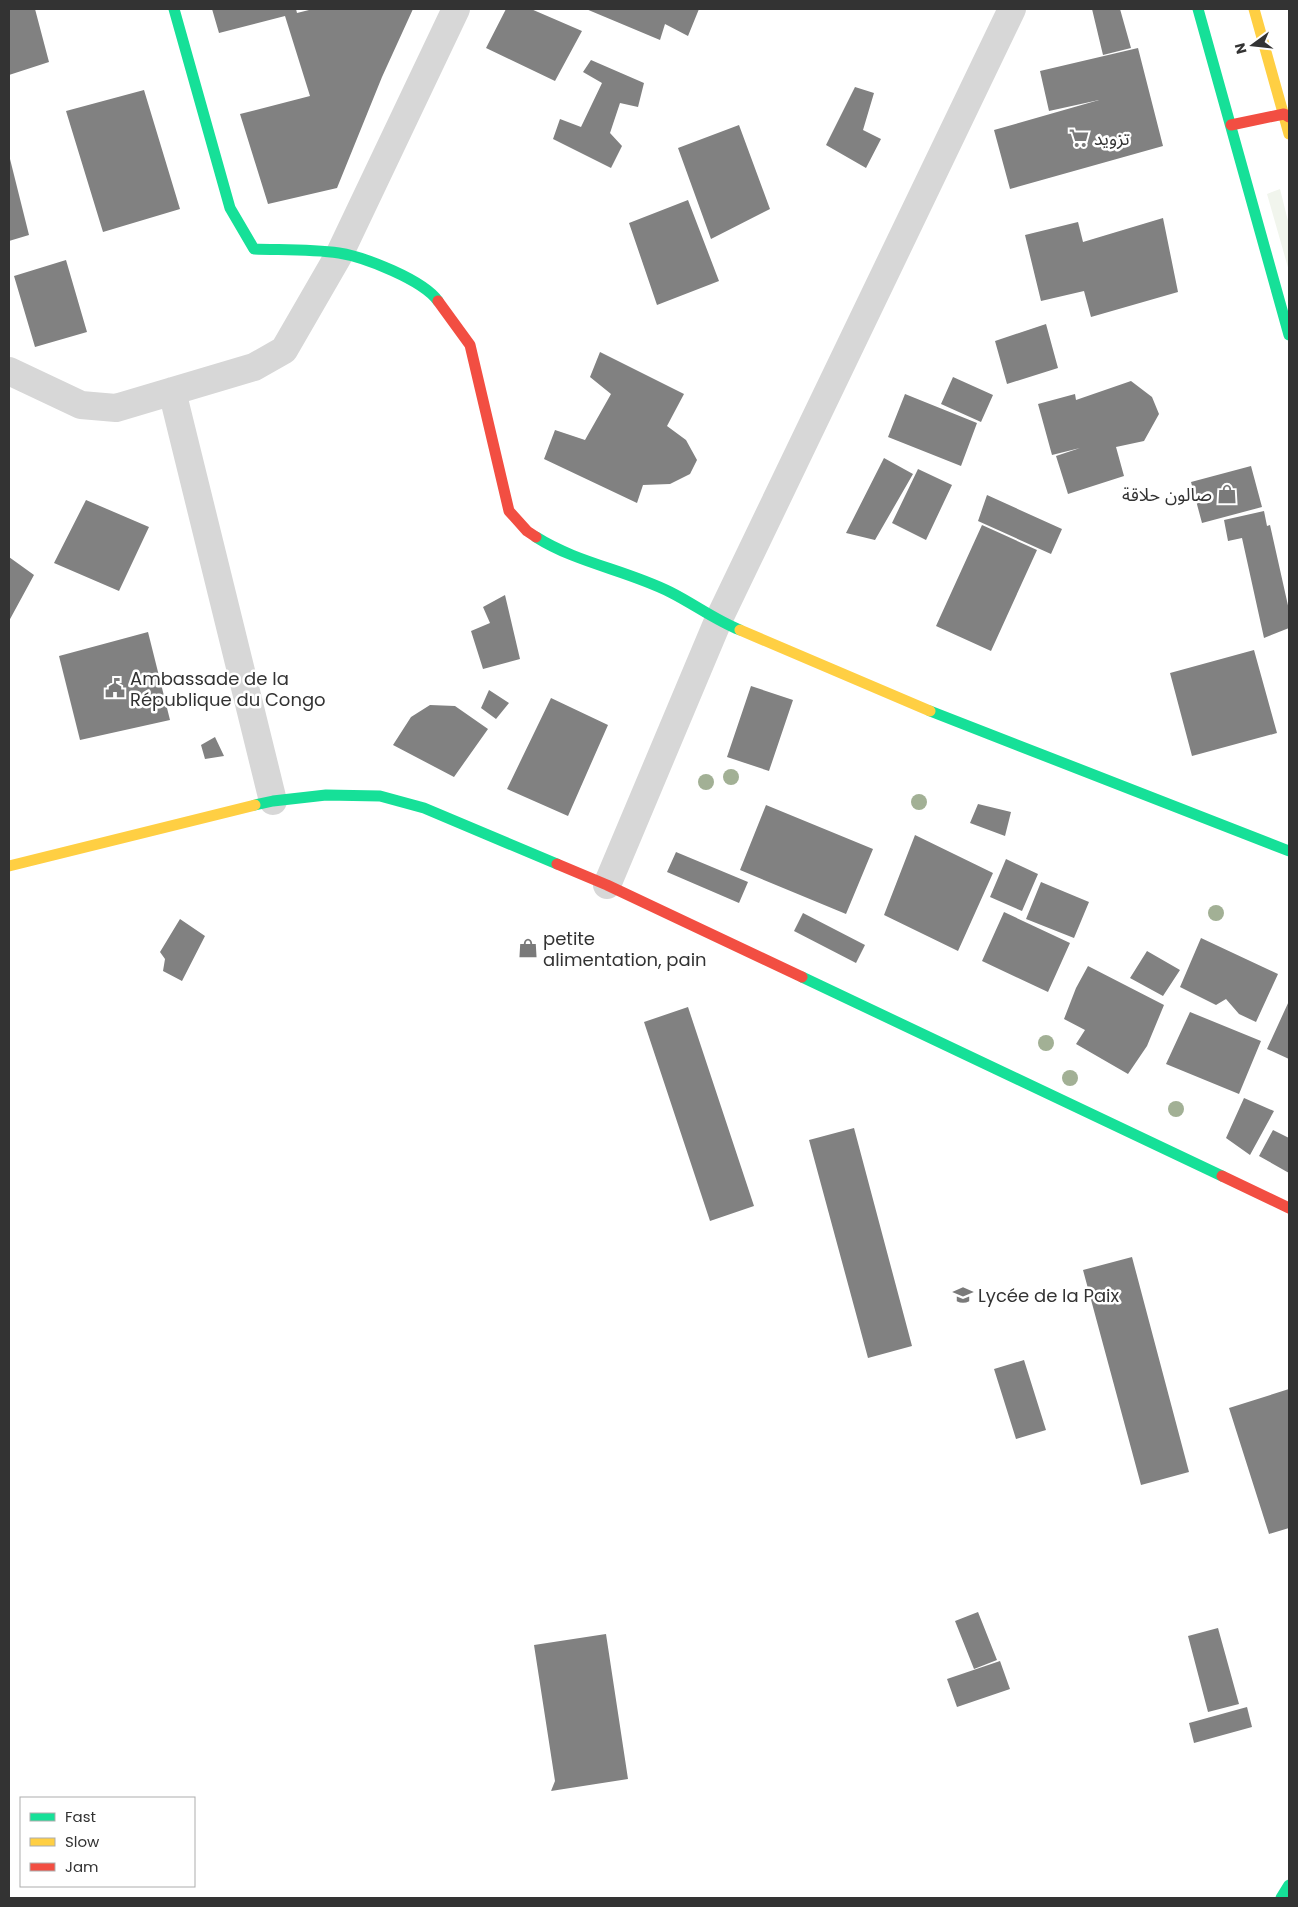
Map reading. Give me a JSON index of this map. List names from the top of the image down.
{
  "places": {
    "supermarket": ["تزويد"],
    "shop": ["صالون حلاقة", "petite alimentation, pain"],
    "public building": ["Ambassade de la République du Congo"],
    "school or university": ["Lycée de la Paix"]
  },
  "legend": ["Fast", "Slow", "Jam"],
  "north": "left"
}
